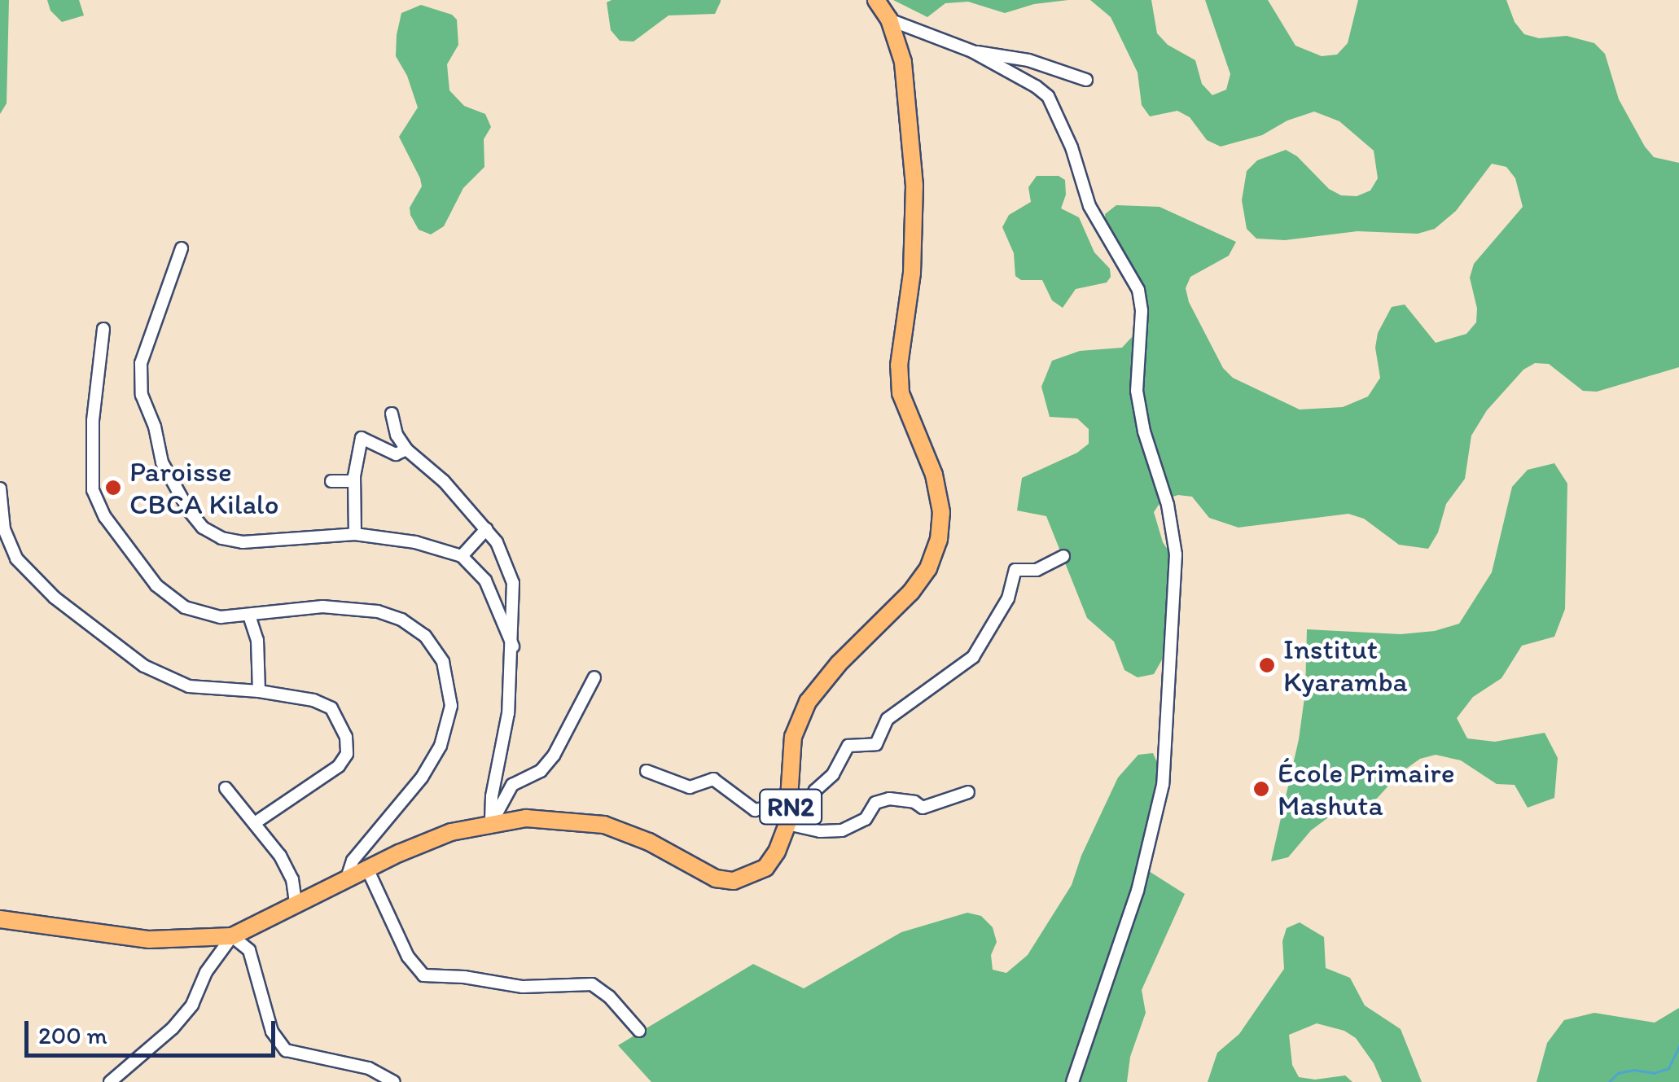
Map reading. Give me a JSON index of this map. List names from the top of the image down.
{
  "streets": {
    "highway": ["RN2"]
  },
  "places": ["Paroisse CBCA Kilalo", "Institut Kyaramba", "École Primaire Mashuta"],
  "scale_bar": "200 m"
}
